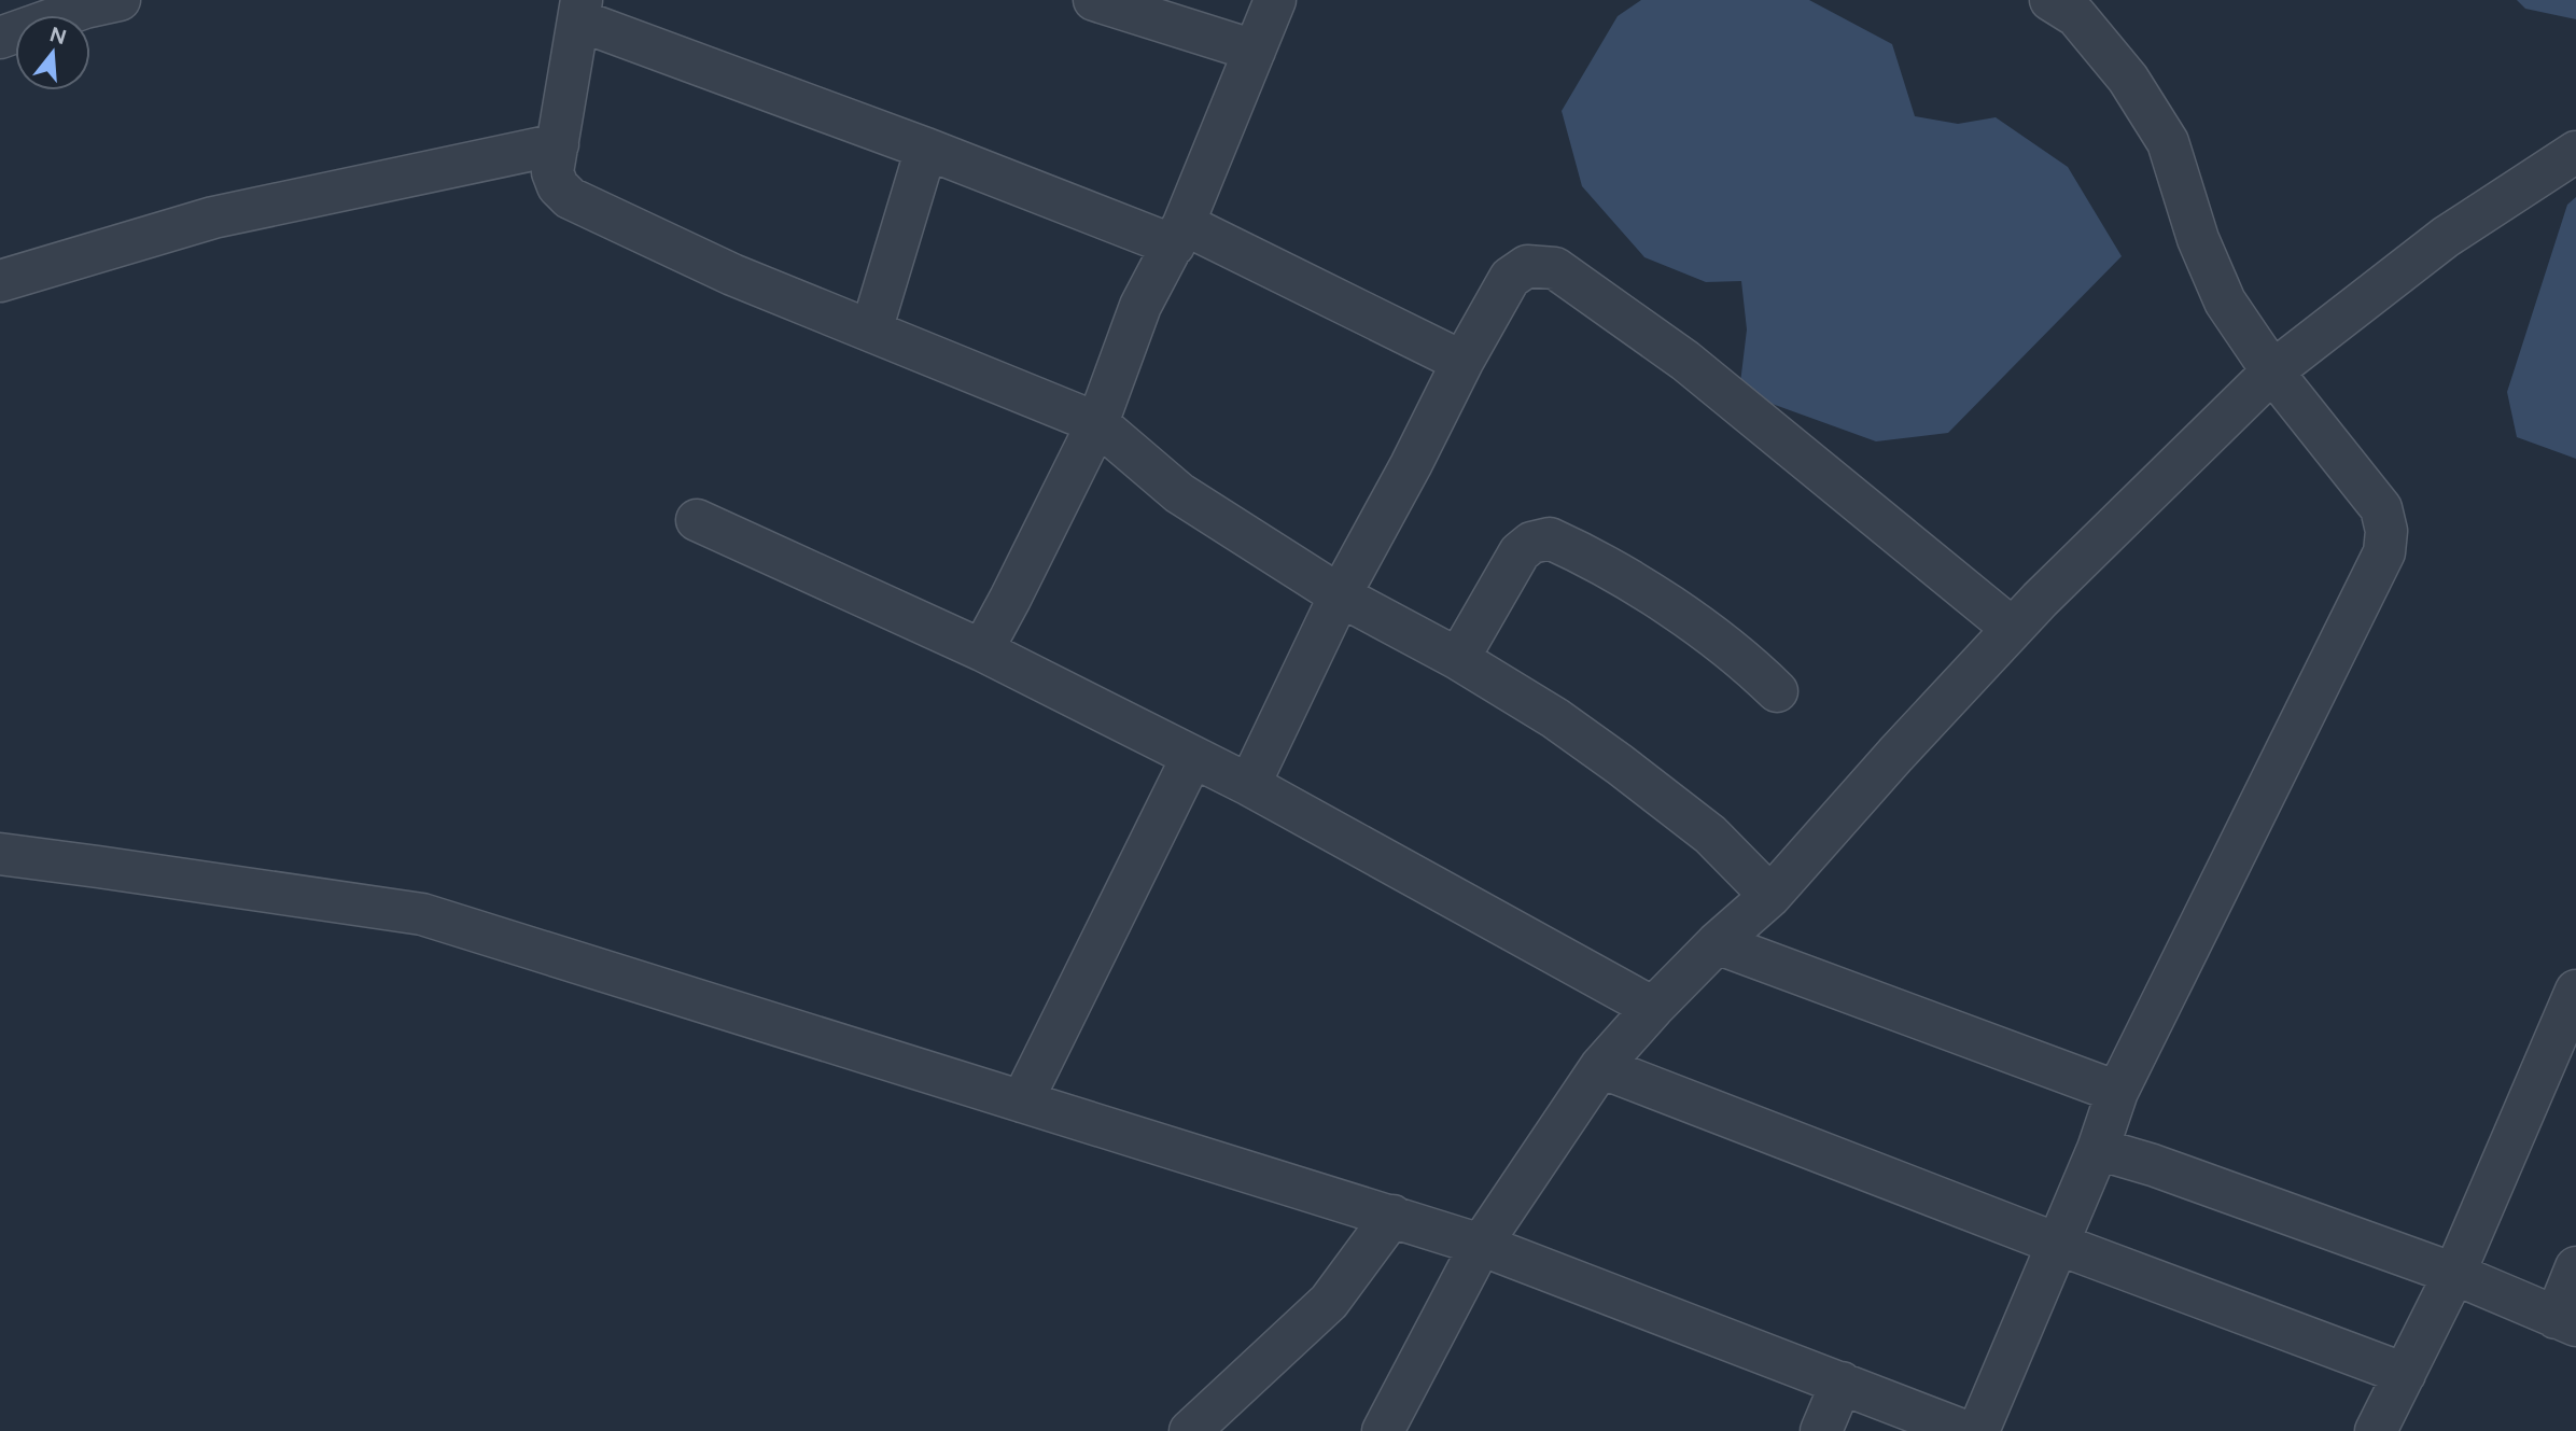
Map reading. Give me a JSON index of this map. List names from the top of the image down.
{
  "north": "top"
}
